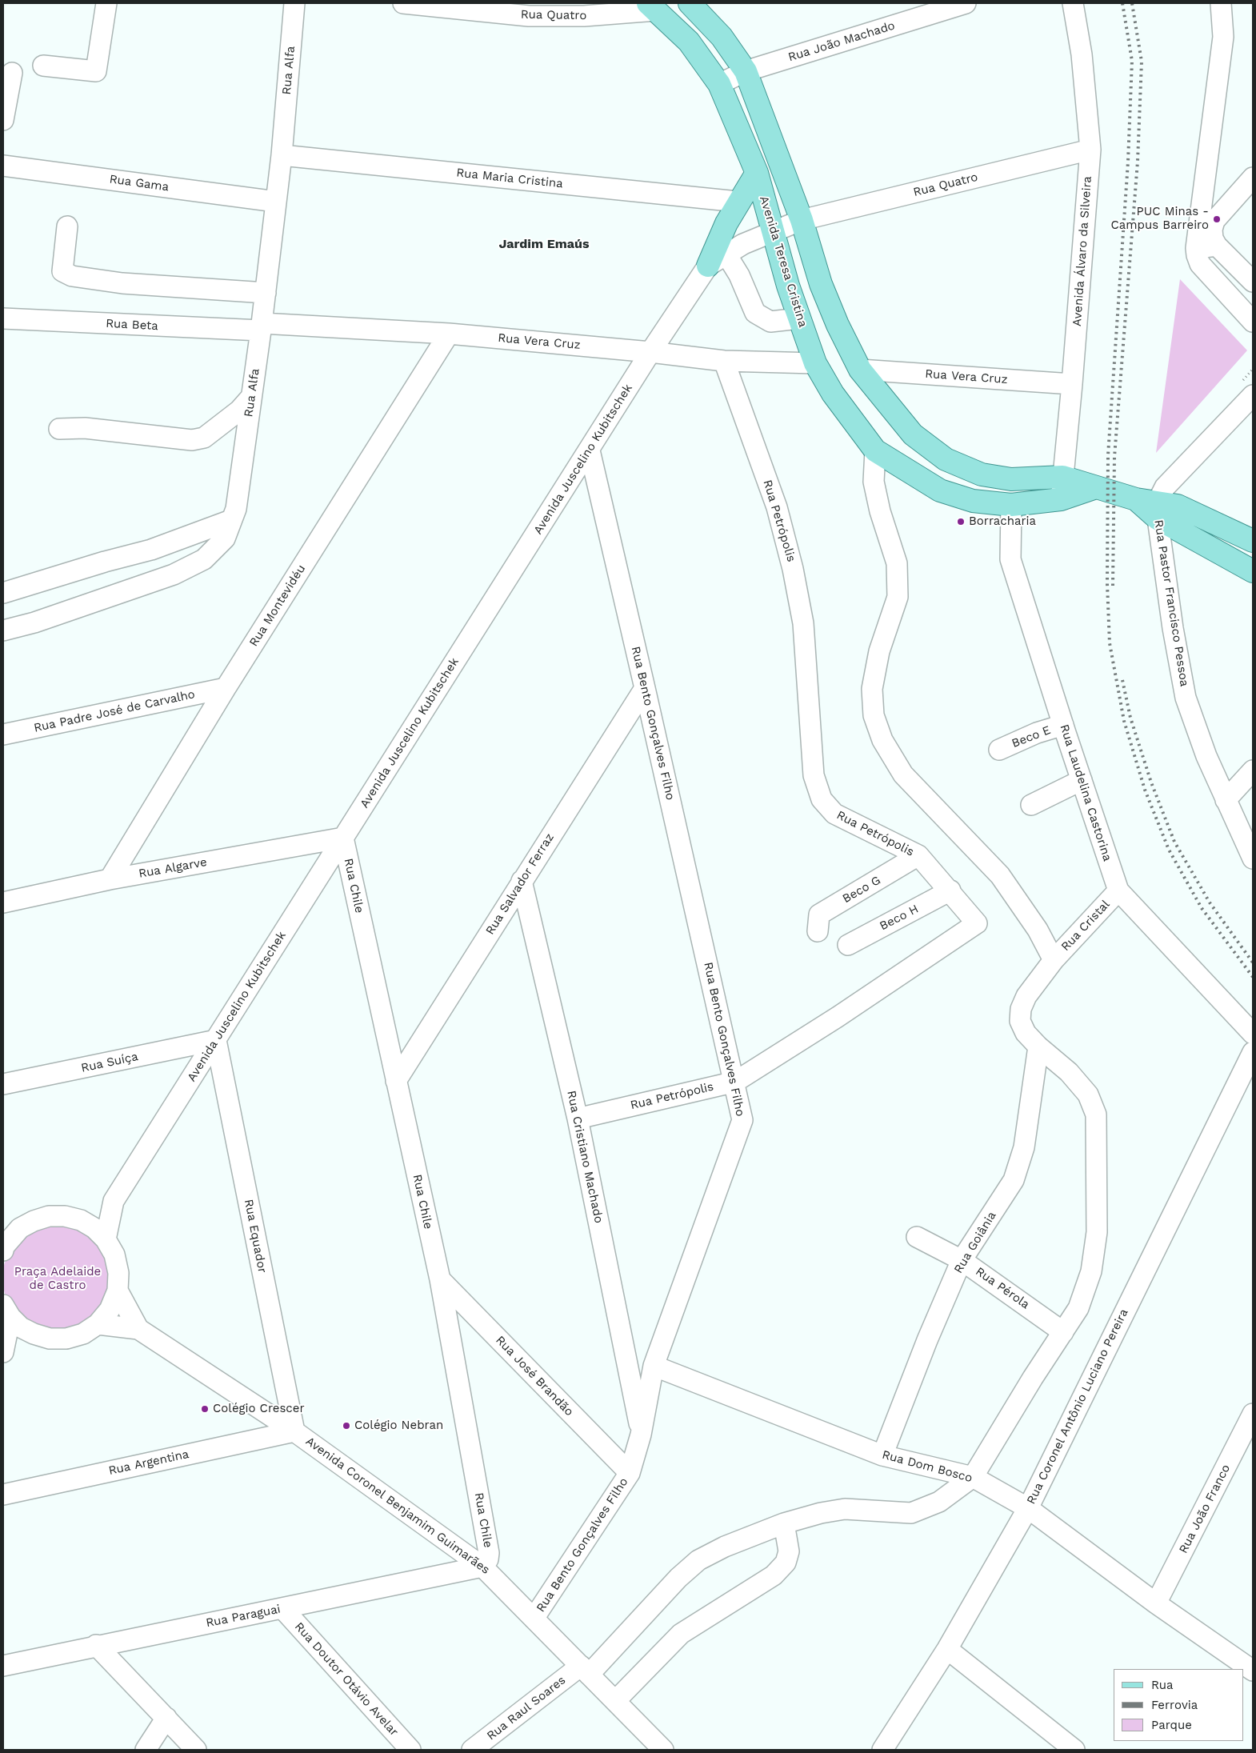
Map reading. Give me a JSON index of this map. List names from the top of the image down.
{
  "streets": {
    "main road": ["Avenida Teresa Cristina"],
    "street": [
      "Rua Quatro",
      "Rua João Machado",
      "Rua Alfa",
      "Rua Maria Cristina",
      "Rua Gama",
      "Avenida Álvaro da Silveira",
      "Rua Beta",
      "Rua Vera Cruz",
      "Avenida Juscelino Kubitschek",
      "Rua Petrópolis",
      "Rua Pastor Francisco Pessoa",
      "Rua Montevidéu",
      "Rua Padre José de Carvalho",
      "Rua Bento Gonçalves Filho",
      "Beco E",
      "Rua Laudelina Castorina",
      "Rua Algarve",
      "Rua Salvador Ferraz",
      "Rua Chile",
      "Beco G",
      "Beco H",
      "Rua Cristal",
      "Rua Suíça",
      "Rua Cristiano Machado",
      "Rua Equador",
      "Rua Goiânia",
      "Rua Pérola",
      "Rua José Brandão",
      "Rua Coronel Antônio Luciano Pereira",
      "Rua Argentina",
      "Rua Dom Bosco",
      "Avenida Coronel Benjamim Guimarães",
      "Rua João Franco",
      "Rua Paraguai",
      "Rua Doutor Otávio Avelar",
      "Rua Raul Soares"
    ]
  },
  "crossings": [
    ["Rua Quatro", "Avenida Álvaro da Silveira"],
    ["Rua Quatro", "Avenida Teresa Cristina"],
    ["Rua Quatro", "Avenida Juscelino Kubitschek"],
    ["Rua João Machado", "Avenida Teresa Cristina"],
    ["Rua Alfa", "Rua Maria Cristina"],
    ["Rua Alfa", "Rua Gama"],
    ["Rua Alfa", "Rua Beta"],
    ["Rua Alfa", "Rua Vera Cruz"],
    ["Avenida Álvaro da Silveira", "Avenida Teresa Cristina"],
    ["Avenida Álvaro da Silveira", "Rua Vera Cruz"],
    ["Avenida Teresa Cristina", "Rua Vera Cruz"],
    ["Avenida Teresa Cristina", "Rua Laudelina Castorina"],
    ["Rua Beta", "Rua Vera Cruz"],
    ["Rua Vera Cruz", "Avenida Juscelino Kubitschek"],
    ["Rua Vera Cruz", "Rua Petrópolis"],
    ["Rua Vera Cruz", "Rua Montevidéu"],
    ["Avenida Juscelino Kubitschek", "Rua Bento Gonçalves Filho"],
    ["Avenida Juscelino Kubitschek", "Rua Algarve"],
    ["Avenida Juscelino Kubitschek", "Rua Chile"],
    ["Avenida Juscelino Kubitschek", "Rua Suíça"],
    ["Avenida Juscelino Kubitschek", "Rua Equador"],
    ["Rua Petrópolis", "Rua Bento Gonçalves Filho"],
    ["Rua Petrópolis", "Beco G"],
    ["Rua Petrópolis", "Beco H"],
    ["Rua Petrópolis", "Rua Cristiano Machado"],
    ["Rua Montevidéu", "Rua Padre José de Carvalho"],
    ["Rua Montevidéu", "Rua Algarve"],
    ["Rua Bento Gonçalves Filho", "Rua Salvador Ferraz"],
    ["Rua Bento Gonçalves Filho", "Rua Cristiano Machado"],
    ["Rua Bento Gonçalves Filho", "Rua José Brandão"],
    ["Rua Bento Gonçalves Filho", "Rua Dom Bosco"],
    ["Rua Bento Gonçalves Filho", "Avenida Coronel Benjamim Guimarães"],
    ["Beco E", "Rua Laudelina Castorina"],
    ["Rua Laudelina Castorina", "Rua Cristal"],
    ["Rua Algarve", "Rua Chile"],
    ["Rua Salvador Ferraz", "Rua Chile"],
    ["Rua Salvador Ferraz", "Rua Cristiano Machado"],
    ["Rua Chile", "Rua José Brandão"],
    ["Rua Chile", "Avenida Coronel Benjamim Guimarães"],
    ["Rua Chile", "Rua Paraguai"],
    ["Rua Cristal", "Rua Goiânia"],
    ["Rua Cristal", "Rua Pérola"],
    ["Rua Cristal", "Rua Dom Bosco"],
    ["Rua Cristal", "Rua Raul Soares"],
    ["Rua Suíça", "Rua Equador"],
    ["Rua Equador", "Rua Argentina"],
    ["Rua Equador", "Avenida Coronel Benjamim Guimarães"],
    ["Rua Goiânia", "Rua Pérola"],
    ["Rua Goiânia", "Rua Dom Bosco"],
    ["Rua Coronel Antônio Luciano Pereira", "Rua Dom Bosco"],
    ["Rua Argentina", "Avenida Coronel Benjamim Guimarães"],
    ["Rua Dom Bosco", "Rua João Franco"],
    ["Rua Dom Bosco", "Rua Raul Soares"],
    ["Avenida Coronel Benjamim Guimarães", "Rua Paraguai"],
    ["Avenida Coronel Benjamim Guimarães", "Rua Raul Soares"],
    ["Rua Paraguai", "Rua Doutor Otávio Avelar"]
  ],
  "districts": ["Jardim Emaús"],
  "parks": ["Praça Adelaide de Castro"],
  "places": [
    "PUC Minas - Campus Barreiro",
    "Borracharia",
    "Colégio Crescer",
    "Colégio Nebran"
  ],
  "legend": ["Rua", "Ferrovia", "Parque"]
}
